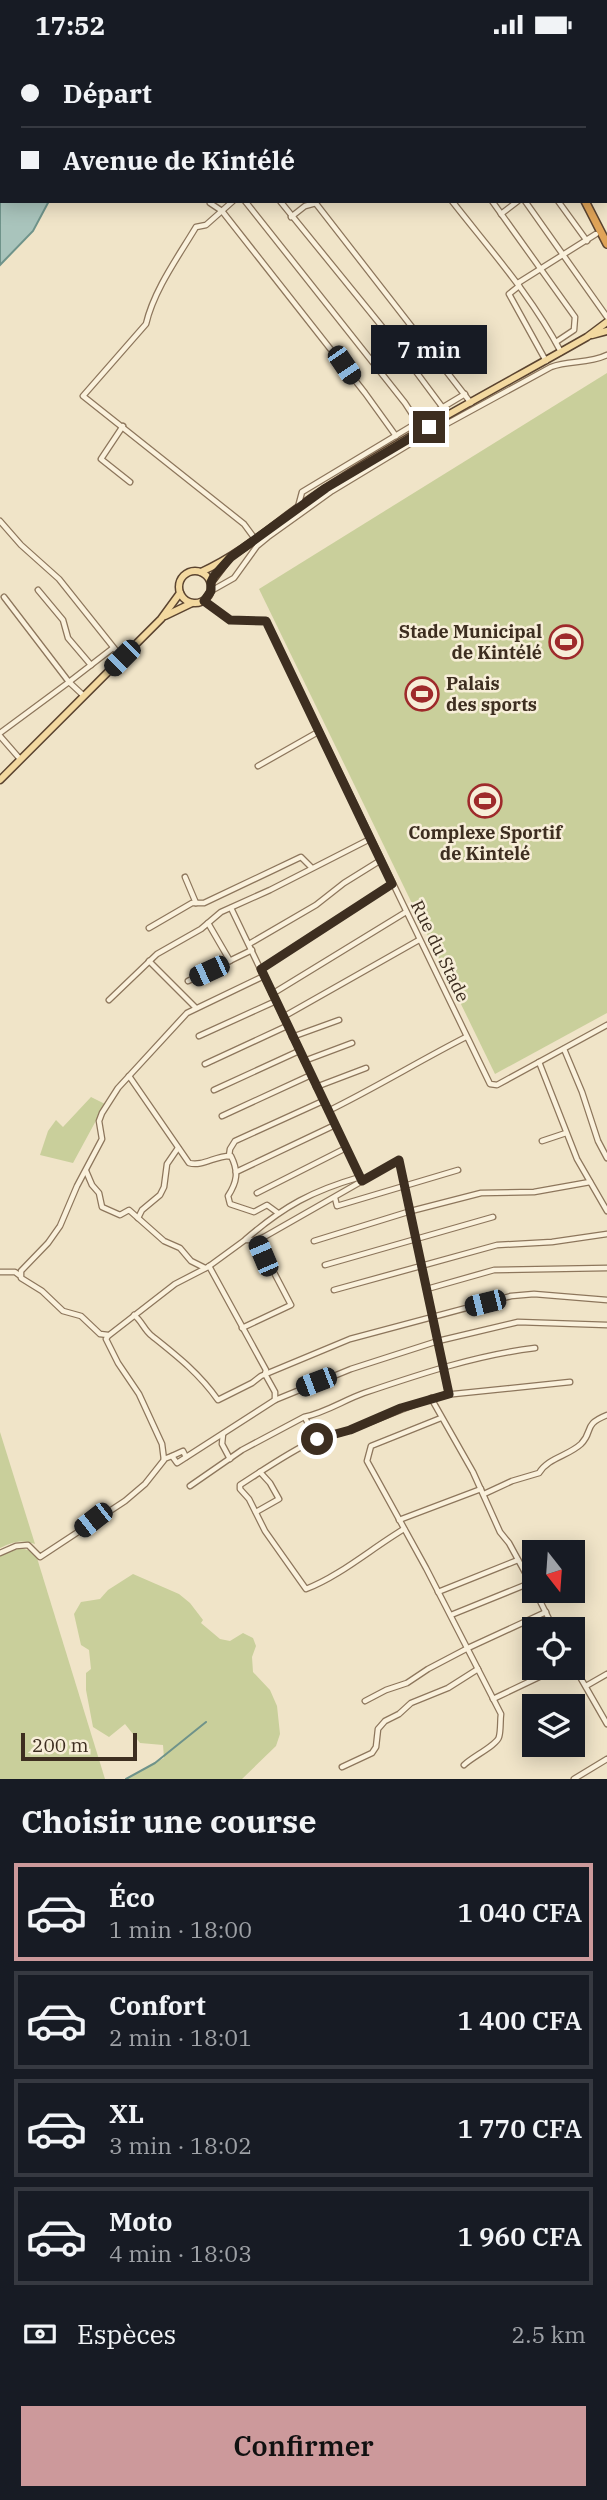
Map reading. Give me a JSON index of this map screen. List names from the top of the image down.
{
  "streets": {
    "street": ["Rue du Stade"]
  },
  "places": {
    "sports": ["Stade Municipal de Kintélé", "Palais des sports", "Complexe Sportif de Kintelé"]
  },
  "scale_bar": "200 m",
  "north": "bottom",
  "page": {
    "status": "17:52",
    "banner": ["Départ", "Avenue de Kintélé"],
    "bubble": "7 min",
    "scale": "200 m",
    "heading": "Choisir une course",
    "list": [
      {
        "name": "Éco",
        "note": "1 min · 18:00",
        "value": "1 040 CFA"
      },
      {
        "name": "Confort",
        "note": "2 min · 18:01",
        "value": "1 400 CFA"
      },
      {
        "name": "XL",
        "note": "3 min · 18:02",
        "value": "1 770 CFA"
      },
      {
        "name": "Moto",
        "note": "4 min · 18:03",
        "value": "1 960 CFA"
      }
    ],
    "pay": ["Espèces", "2.5 km"],
    "buttons": "Confirmer"
  }
}
